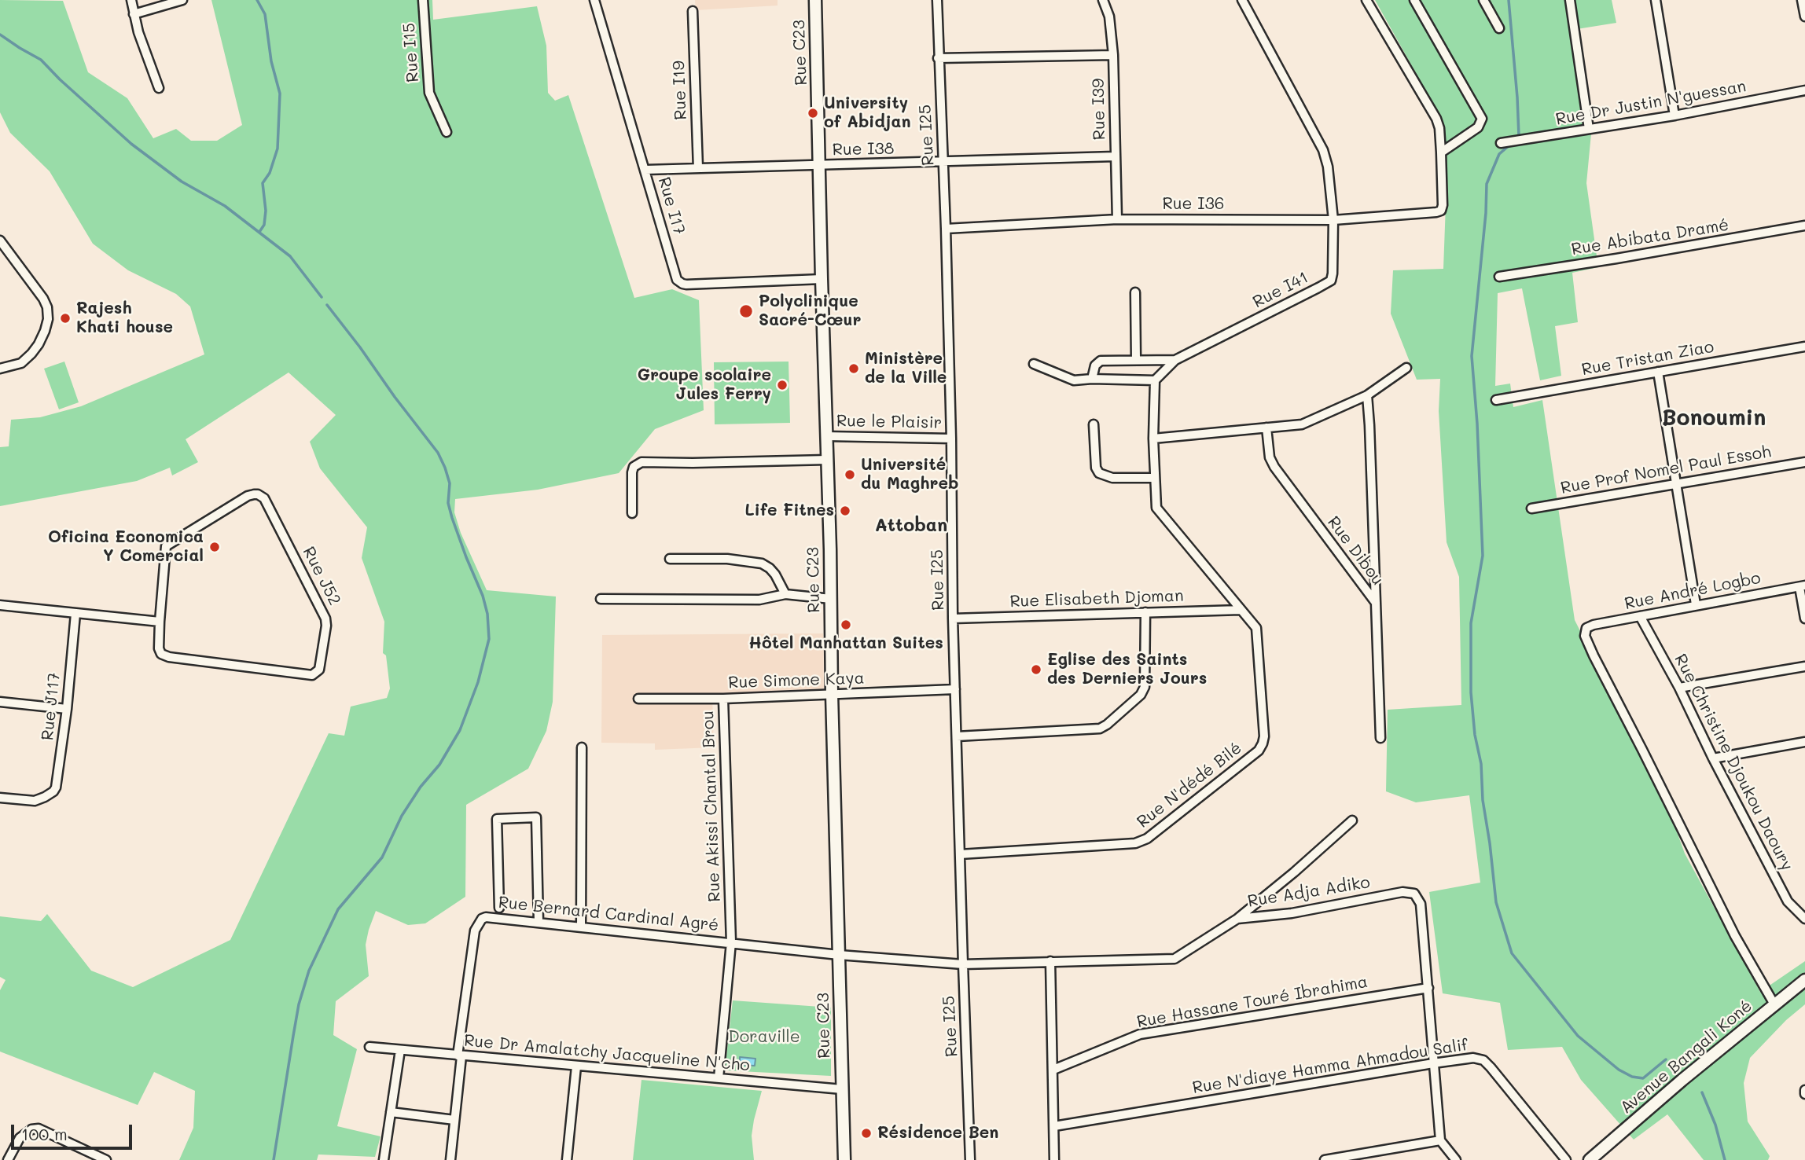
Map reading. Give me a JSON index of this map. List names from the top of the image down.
{
  "streets": {
    "street": [
      "Rue I15",
      "Rue C23",
      "Rue I19",
      "Rue Dr Justin N'guessan",
      "Rue I39",
      "Rue I25",
      "Rue I38",
      "Rue I36",
      "Rue I17",
      "Rue Abibata Dramé",
      "Rue I41",
      "Rue Tristan Ziao",
      "Rue le Plaisir",
      "Rue Prof Nomel Paul Essoh",
      "Rue Dibou",
      "Rue J52",
      "Rue André Logbo",
      "Rue Elisabeth Djoman",
      "Rue Simone Kaya",
      "Rue J117",
      "Rue Christine Djoukou Daoury",
      "Rue N'dédé Bilé",
      "Rue Akissi Chantal Brou",
      "Rue Adja Adiko",
      "Rue Bernard Cardinal Agré",
      "Rue Hassane Touré Ibrahima",
      "Rue Dr Amalatchy Jacqueline N'cho",
      "Avenue Bangali Koné",
      "Rue N'diaye Hamma Ahmadou Salif"
    ]
  },
  "crossings": [
    ["Rue C23", "Rue I38"],
    ["Rue C23", "Rue I17"],
    ["Rue C23", "Rue le Plaisir"],
    ["Rue C23", "Rue Simone Kaya"],
    ["Rue C23", "Rue Adja Adiko"],
    ["Rue C23", "Rue Bernard Cardinal Agré"],
    ["Rue C23", "Rue Dr Amalatchy Jacqueline N'cho"],
    ["Rue I19", "Rue I38"],
    ["Rue I39", "Rue I38"],
    ["Rue I39", "Rue I36"],
    ["Rue I25", "Rue I38"],
    ["Rue I25", "Rue I36"],
    ["Rue I25", "Rue le Plaisir"],
    ["Rue I25", "Rue Elisabeth Djoman"],
    ["Rue I25", "Rue Simone Kaya"],
    ["Rue I25", "Rue N'dédé Bilé"],
    ["Rue I25", "Rue Adja Adiko"],
    ["Rue I38", "Rue I17"],
    ["Rue I36", "Rue I41"],
    ["Rue André Logbo", "Rue Christine Djoukou Daoury"],
    ["Rue André Logbo", "Avenue Bangali Koné"],
    ["Rue Elisabeth Djoman", "Rue N'dédé Bilé"],
    ["Rue Simone Kaya", "Rue Akissi Chantal Brou"],
    ["Rue Akissi Chantal Brou", "Rue Bernard Cardinal Agré"],
    ["Rue Akissi Chantal Brou", "Rue Dr Amalatchy Jacqueline N'cho"],
    ["Rue Adja Adiko", "Rue Bernard Cardinal Agré"],
    ["Rue Adja Adiko", "Rue Hassane Touré Ibrahima"],
    ["Rue Adja Adiko", "Rue N'diaye Hamma Ahmadou Salif"],
    ["Rue Bernard Cardinal Agré", "Rue Dr Amalatchy Jacqueline N'cho"]
  ],
  "districts": ["Bonoumin", "Attoban"],
  "parks": ["Doraville"],
  "places": [
    "University of Abidjan",
    "Polyclinique Sacré-Cœur",
    "Rajesh Khati house",
    "Ministère de la Ville",
    "Groupe scolaire Jules Ferry",
    "Université du Maghreb",
    "Life Fitnes",
    "Oficina Economica Y Comercial",
    "Hôtel Manhattan Suites",
    "Eglise des Saints des Derniers Jours",
    "Résidence Ben"
  ],
  "scale_bar": "100 m"
}
